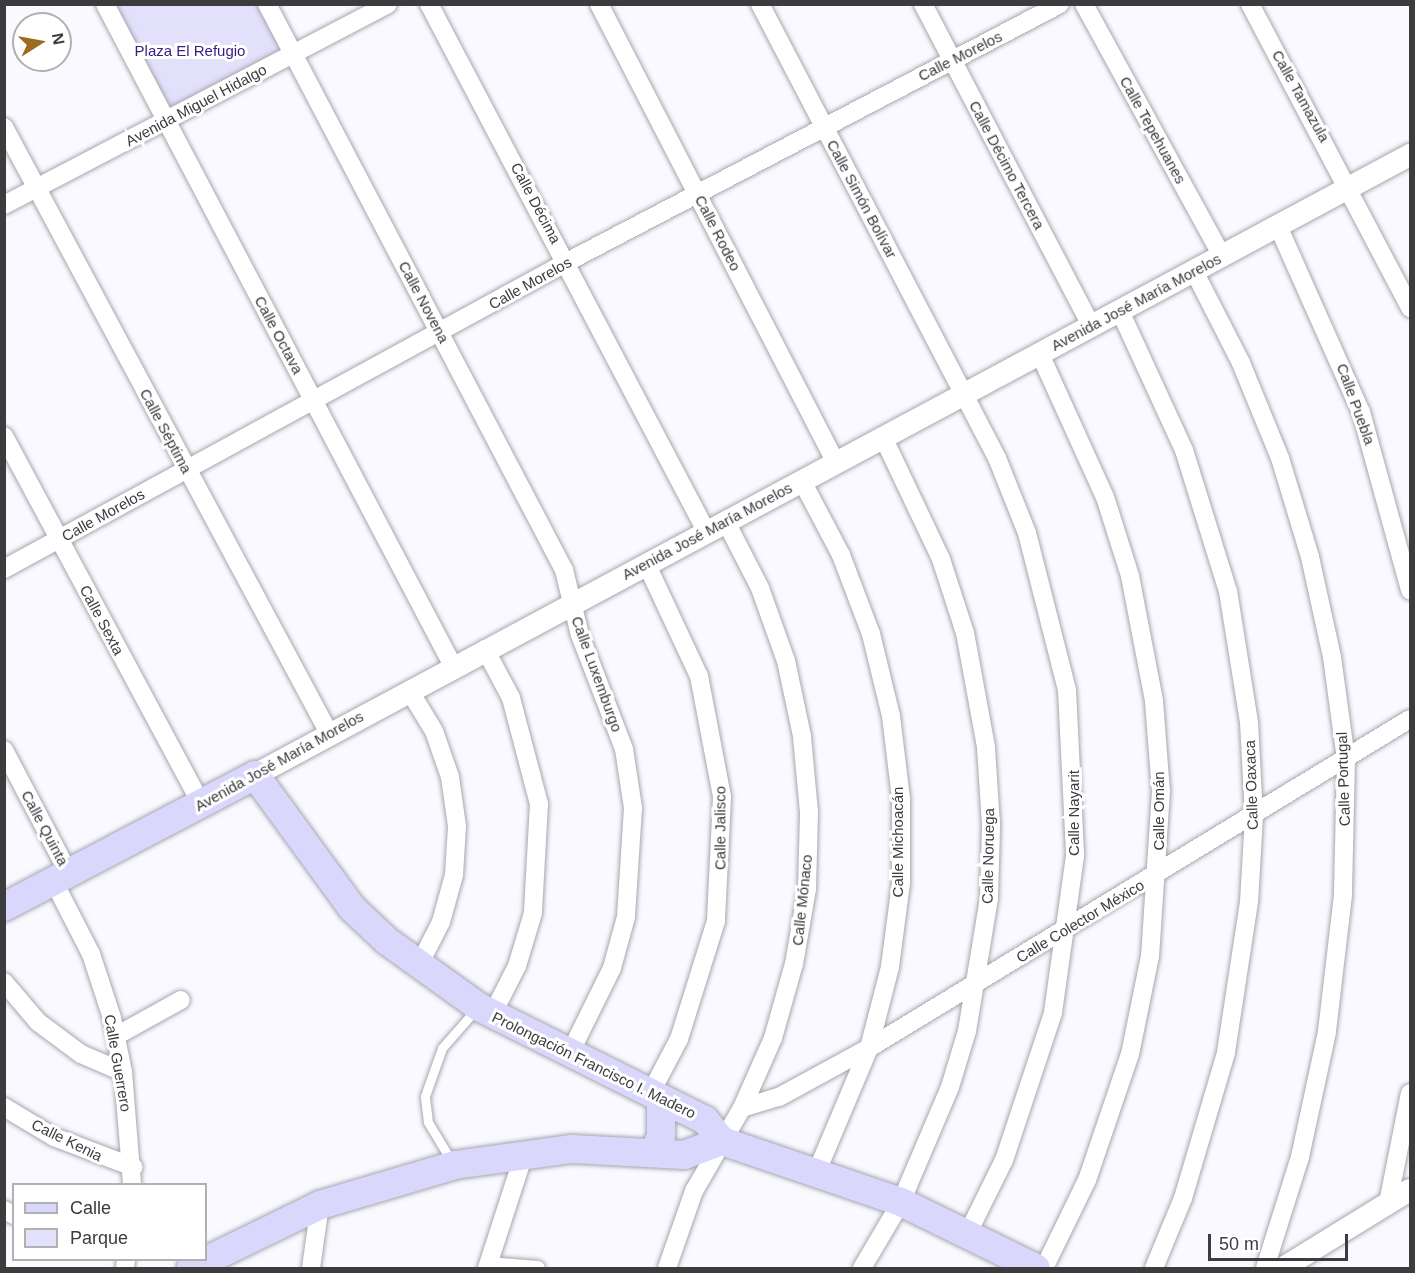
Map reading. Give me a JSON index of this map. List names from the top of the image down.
{
  "streets": {
    "main road": ["Avenida José María Morelos", "Prolongación Francisco I. Madero"],
    "street": [
      "Calle Morelos",
      "Calle Tamazula",
      "Avenida Miguel Hidalgo",
      "Calle Tepehuanes",
      "Calle Décimo Tercera",
      "Calle Simón Bolívar",
      "Calle Décima",
      "Calle Rodeo",
      "Calle Novena",
      "Calle Octava",
      "Calle Puebla",
      "Calle Séptima",
      "Calle Sexta",
      "Calle Luxemburgo",
      "Calle Portugal",
      "Calle Oaxaca",
      "Calle Omán",
      "Calle Nayarit",
      "Calle Quinta",
      "Calle Jalisco",
      "Calle Michoacán",
      "Calle Noruega",
      "Calle Mónaco",
      "Calle Colector México",
      "Calle Guerrero",
      "Calle Kenia"
    ]
  },
  "crossings": [
    ["Calle Morelos", "Calle Décimo Tercera"],
    ["Calle Morelos", "Calle Simón Bolívar"],
    ["Calle Morelos", "Calle Décima"],
    ["Calle Morelos", "Calle Rodeo"],
    ["Calle Morelos", "Calle Novena"],
    ["Calle Morelos", "Calle Octava"],
    ["Calle Morelos", "Calle Séptima"],
    ["Calle Morelos", "Calle Sexta"],
    ["Calle Tamazula", "Avenida José María Morelos"],
    ["Avenida Miguel Hidalgo", "Calle Novena"],
    ["Avenida Miguel Hidalgo", "Calle Octava"],
    ["Avenida Miguel Hidalgo", "Calle Séptima"],
    ["Calle Tepehuanes", "Avenida José María Morelos"],
    ["Calle Décimo Tercera", "Avenida José María Morelos"],
    ["Calle Simón Bolívar", "Avenida José María Morelos"],
    ["Calle Simón Bolívar", "Calle Nayarit"],
    ["Calle Décima", "Avenida José María Morelos"],
    ["Calle Décima", "Calle Mónaco"],
    ["Calle Rodeo", "Avenida José María Morelos"],
    ["Calle Novena", "Avenida José María Morelos"],
    ["Calle Novena", "Calle Luxemburgo"],
    ["Avenida José María Morelos", "Calle Octava"],
    ["Avenida José María Morelos", "Calle Puebla"],
    ["Avenida José María Morelos", "Calle Séptima"],
    ["Avenida José María Morelos", "Calle Sexta"],
    ["Avenida José María Morelos", "Calle Luxemburgo"],
    ["Avenida José María Morelos", "Calle Portugal"],
    ["Avenida José María Morelos", "Calle Oaxaca"],
    ["Avenida José María Morelos", "Calle Omán"],
    ["Avenida José María Morelos", "Calle Nayarit"],
    ["Avenida José María Morelos", "Calle Quinta"],
    ["Avenida José María Morelos", "Calle Jalisco"],
    ["Avenida José María Morelos", "Calle Michoacán"],
    ["Avenida José María Morelos", "Calle Noruega"],
    ["Avenida José María Morelos", "Calle Mónaco"],
    ["Avenida José María Morelos", "Calle Guerrero"],
    ["Avenida José María Morelos", "Prolongación Francisco I. Madero"],
    ["Calle Luxemburgo", "Prolongación Francisco I. Madero"],
    ["Calle Portugal", "Calle Colector México"],
    ["Calle Oaxaca", "Calle Colector México"],
    ["Calle Omán", "Calle Colector México"],
    ["Calle Nayarit", "Calle Colector México"],
    ["Calle Quinta", "Calle Guerrero"],
    ["Calle Jalisco", "Prolongación Francisco I. Madero"],
    ["Calle Michoacán", "Calle Colector México"],
    ["Calle Noruega", "Calle Colector México"],
    ["Calle Mónaco", "Calle Colector México"],
    ["Calle Mónaco", "Prolongación Francisco I. Madero"],
    ["Calle Guerrero", "Calle Kenia"]
  ],
  "parks": ["Plaza El Refugio"],
  "legend": ["Calle", "Parque"],
  "scale_bar": "50 m",
  "north": "right"
}
